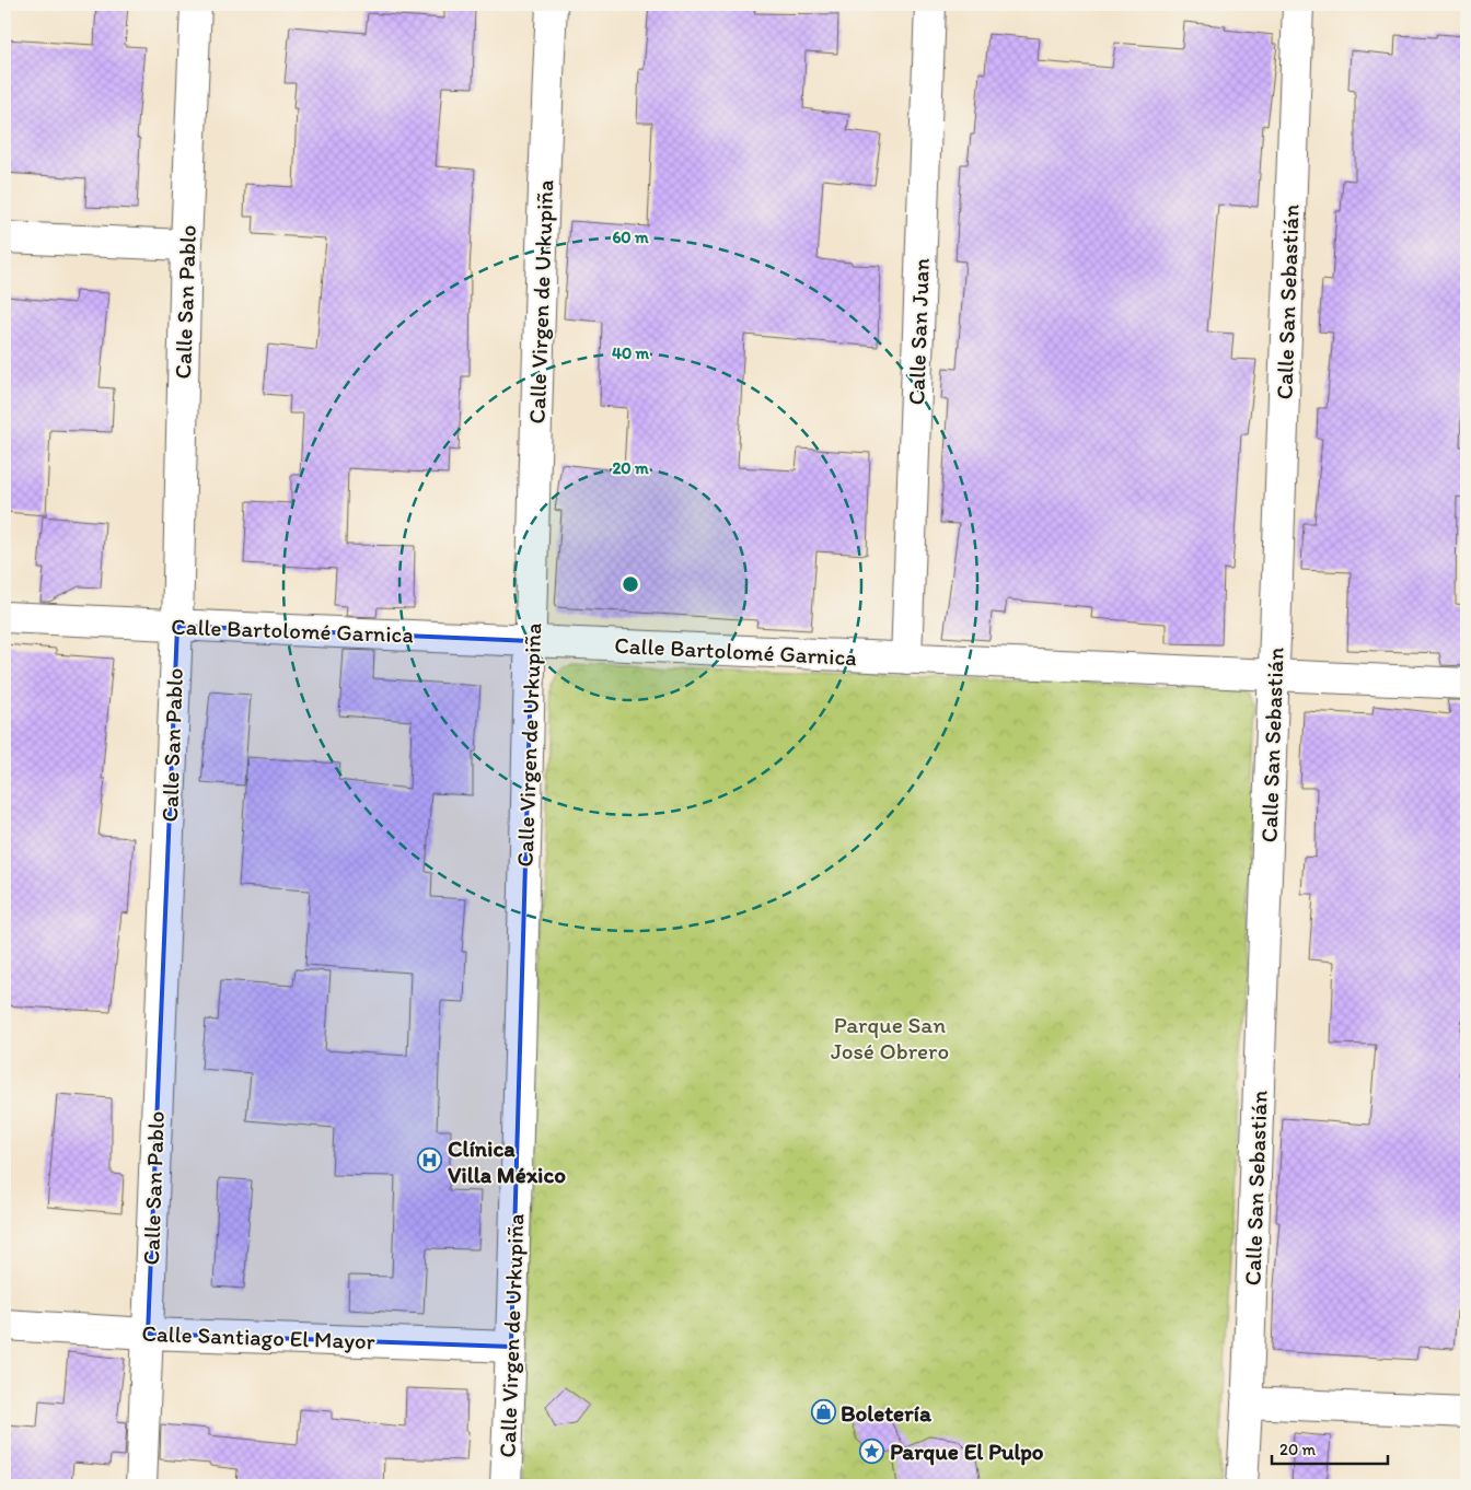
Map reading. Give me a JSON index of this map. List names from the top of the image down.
{
  "streets": {
    "street": [
      "Calle San Pablo",
      "Calle Virgen de Urkupiña",
      "Calle San Sebastián",
      "Calle San Juan",
      "Calle Bartolomé Garnica",
      "Calle Santiago El Mayor"
    ]
  },
  "crossings": [
    ["Calle San Pablo", "Calle Bartolomé Garnica"],
    ["Calle San Pablo", "Calle Santiago El Mayor"],
    ["Calle Virgen de Urkupiña", "Calle Bartolomé Garnica"],
    ["Calle Virgen de Urkupiña", "Calle Santiago El Mayor"],
    ["Calle San Sebastián", "Calle Bartolomé Garnica"],
    ["Calle San Juan", "Calle Bartolomé Garnica"]
  ],
  "parks": ["Parque San José Obrero"],
  "places": {
    "hospital": ["Clínica Villa México"],
    "shop": ["Boletería"],
    "place": ["Parque El Pulpo"]
  },
  "scale_bar": "20 m",
  "rings": ["60 m", "40 m", "20 m"]
}
